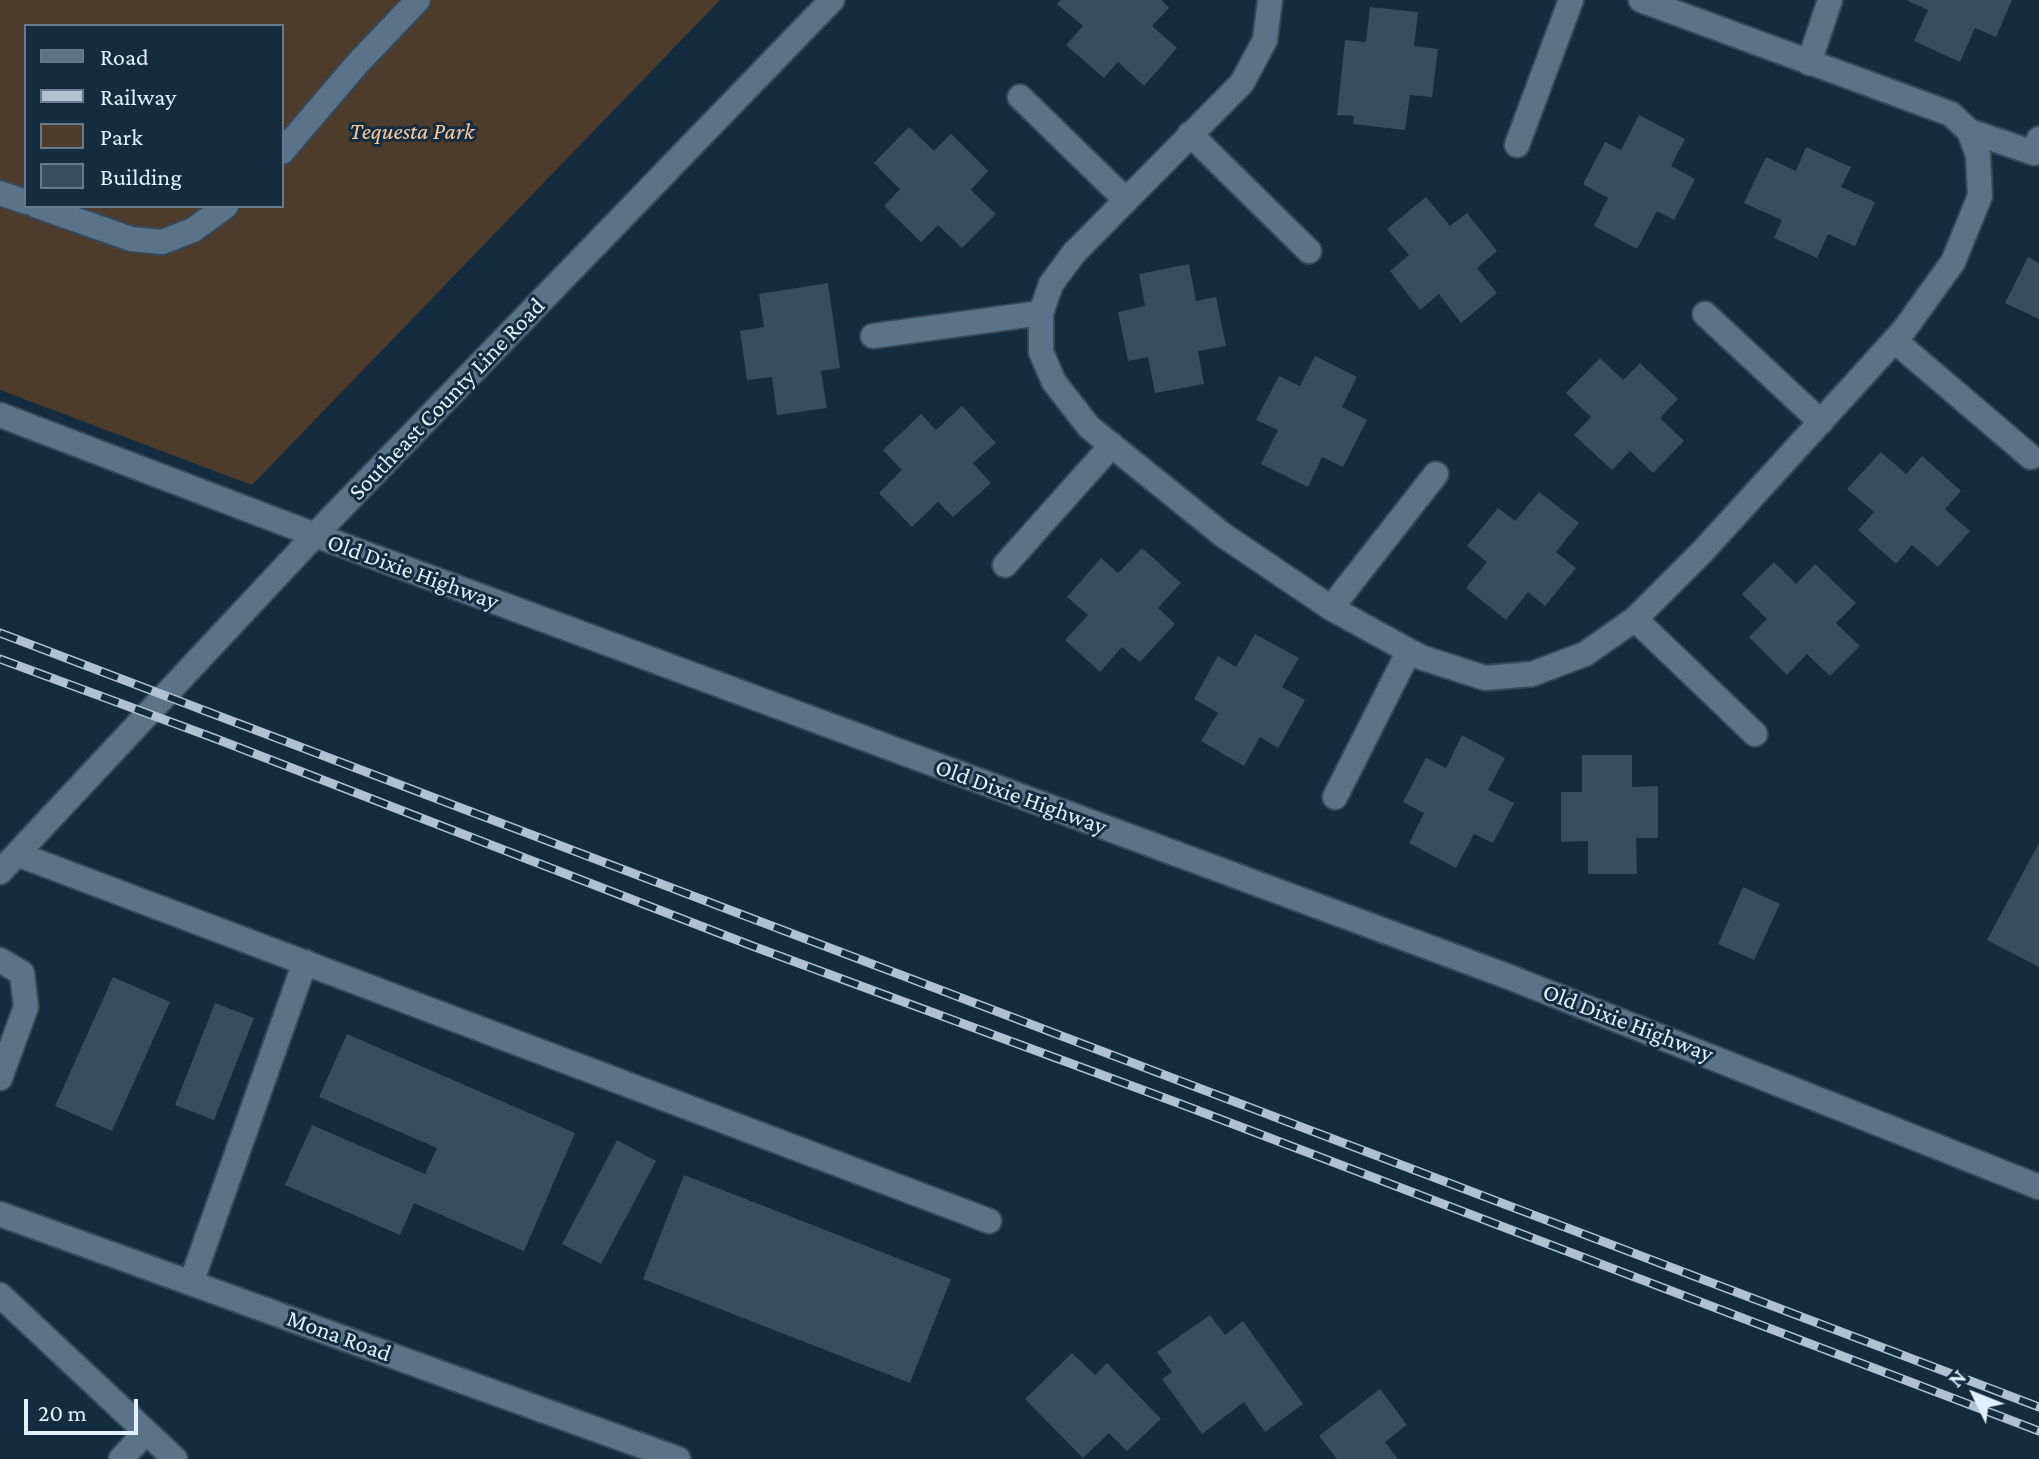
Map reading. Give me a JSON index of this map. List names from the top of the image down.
{
  "streets": {
    "street": ["Southeast County Line Road", "Old Dixie Highway", "Mona Road"]
  },
  "crossings": [
    ["Southeast County Line Road", "Old Dixie Highway"]
  ],
  "parks": ["Tequesta Park"],
  "legend": [
    "Road",
    "Railway",
    "Park",
    "Building"
  ],
  "scale_bar": "20 m",
  "north": "top left"
}
